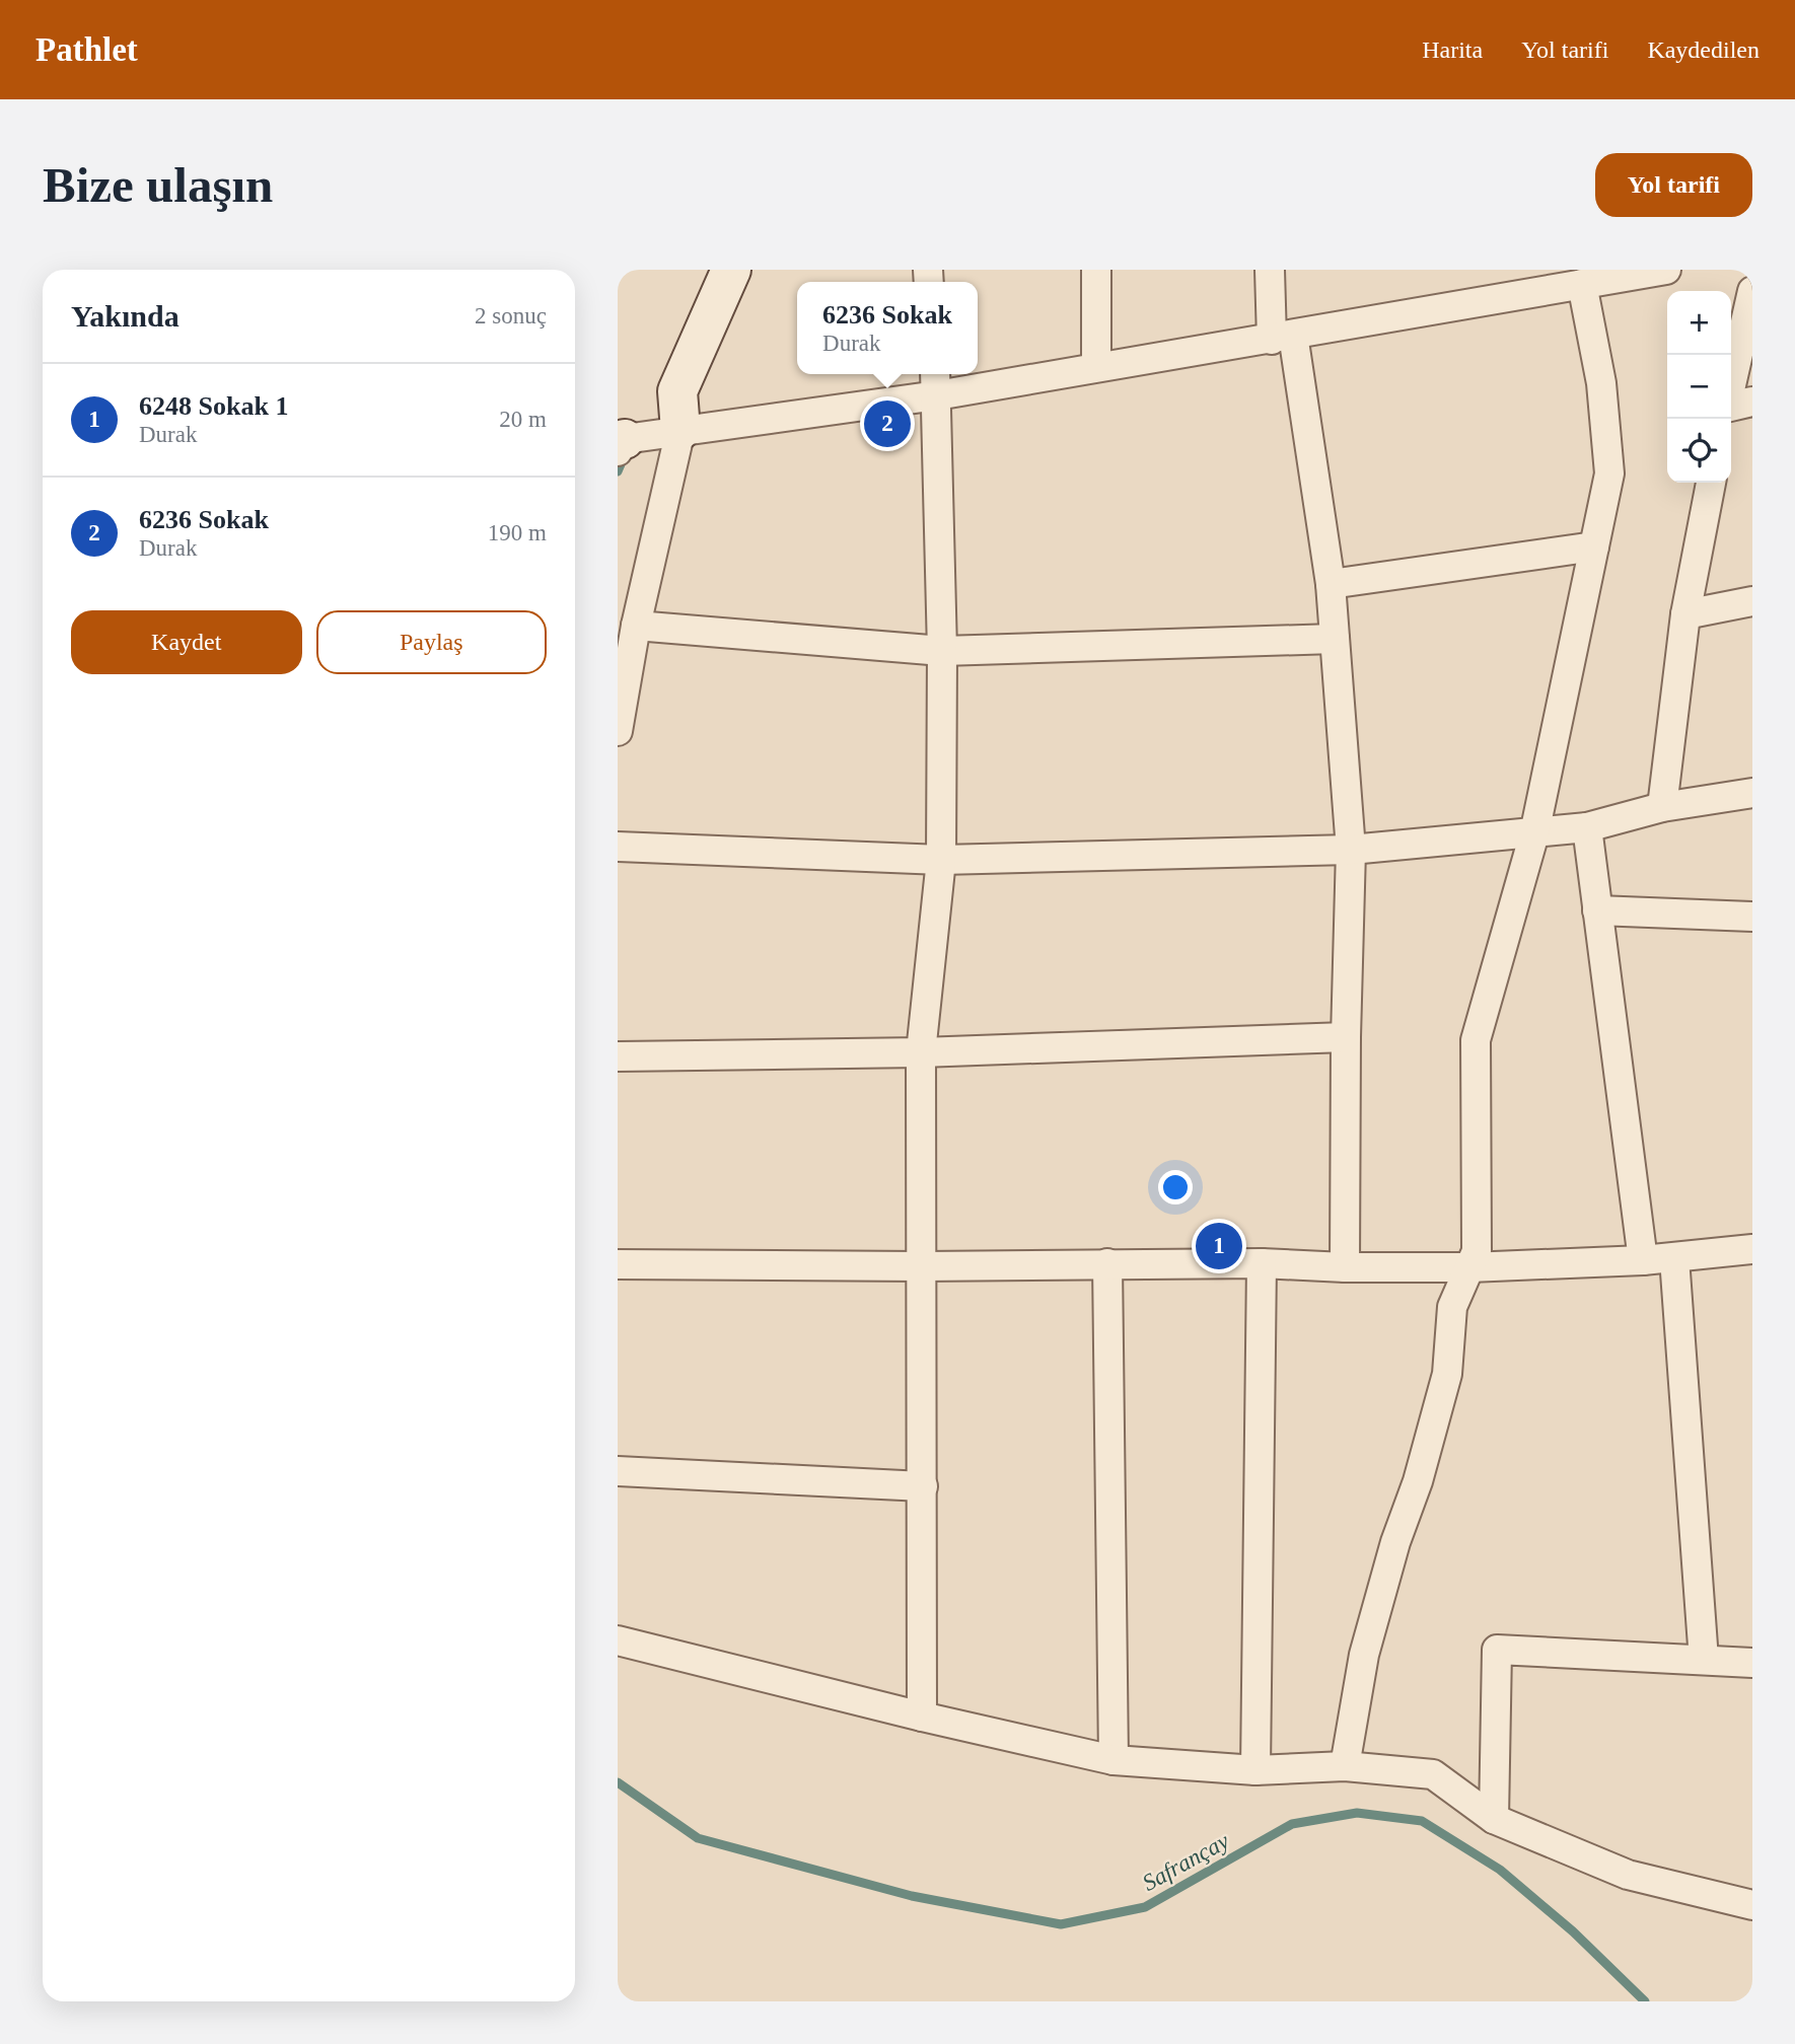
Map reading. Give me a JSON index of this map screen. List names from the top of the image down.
{
  "water": ["Safrançay"],
  "page": {
    "header": "Pathlet",
    "nav": ["Harita", "Yol tarifi", "Kaydedilen"],
    "buttons": [
      "Yol tarifi",
      ["Kaydet", "Paylaş"]
    ],
    "title": "Bize ulaşın",
    "heading": ["Yakında", "2 sonuç"],
    "popup": ["6236 Sokak", "Durak"],
    "map_buttons": ["+", "−"],
    "list": [
      {
        "mark": "1",
        "name": "6248 Sokak 1",
        "note": "Durak",
        "value": "20 m"
      },
      {
        "mark": "2",
        "name": "6236 Sokak",
        "note": "Durak",
        "value": "190 m"
      }
    ],
    "pins": ["2", "1"]
  }
}
